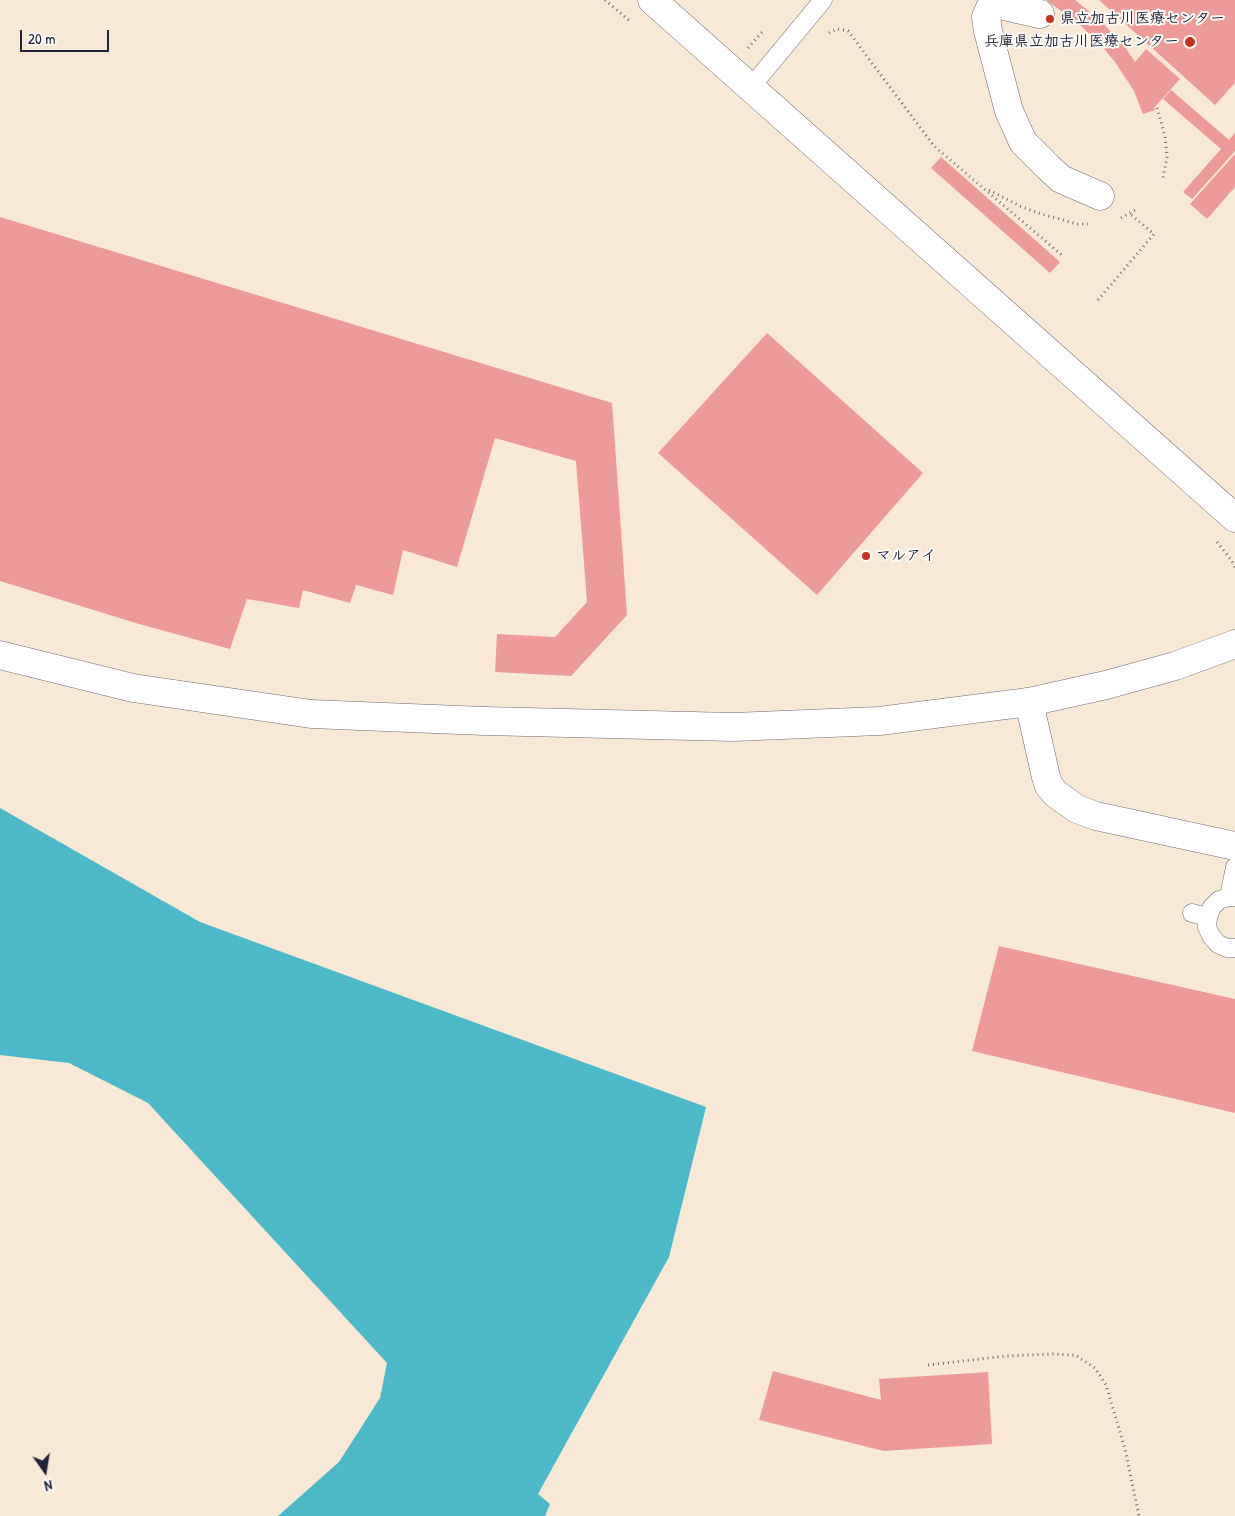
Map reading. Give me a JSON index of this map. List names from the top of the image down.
{
  "places": ["県立加古川医療センター", "兵庫県立加古川医療センター", "マルアイ"],
  "scale_bar": "20 m",
  "north": "bottom"
}
